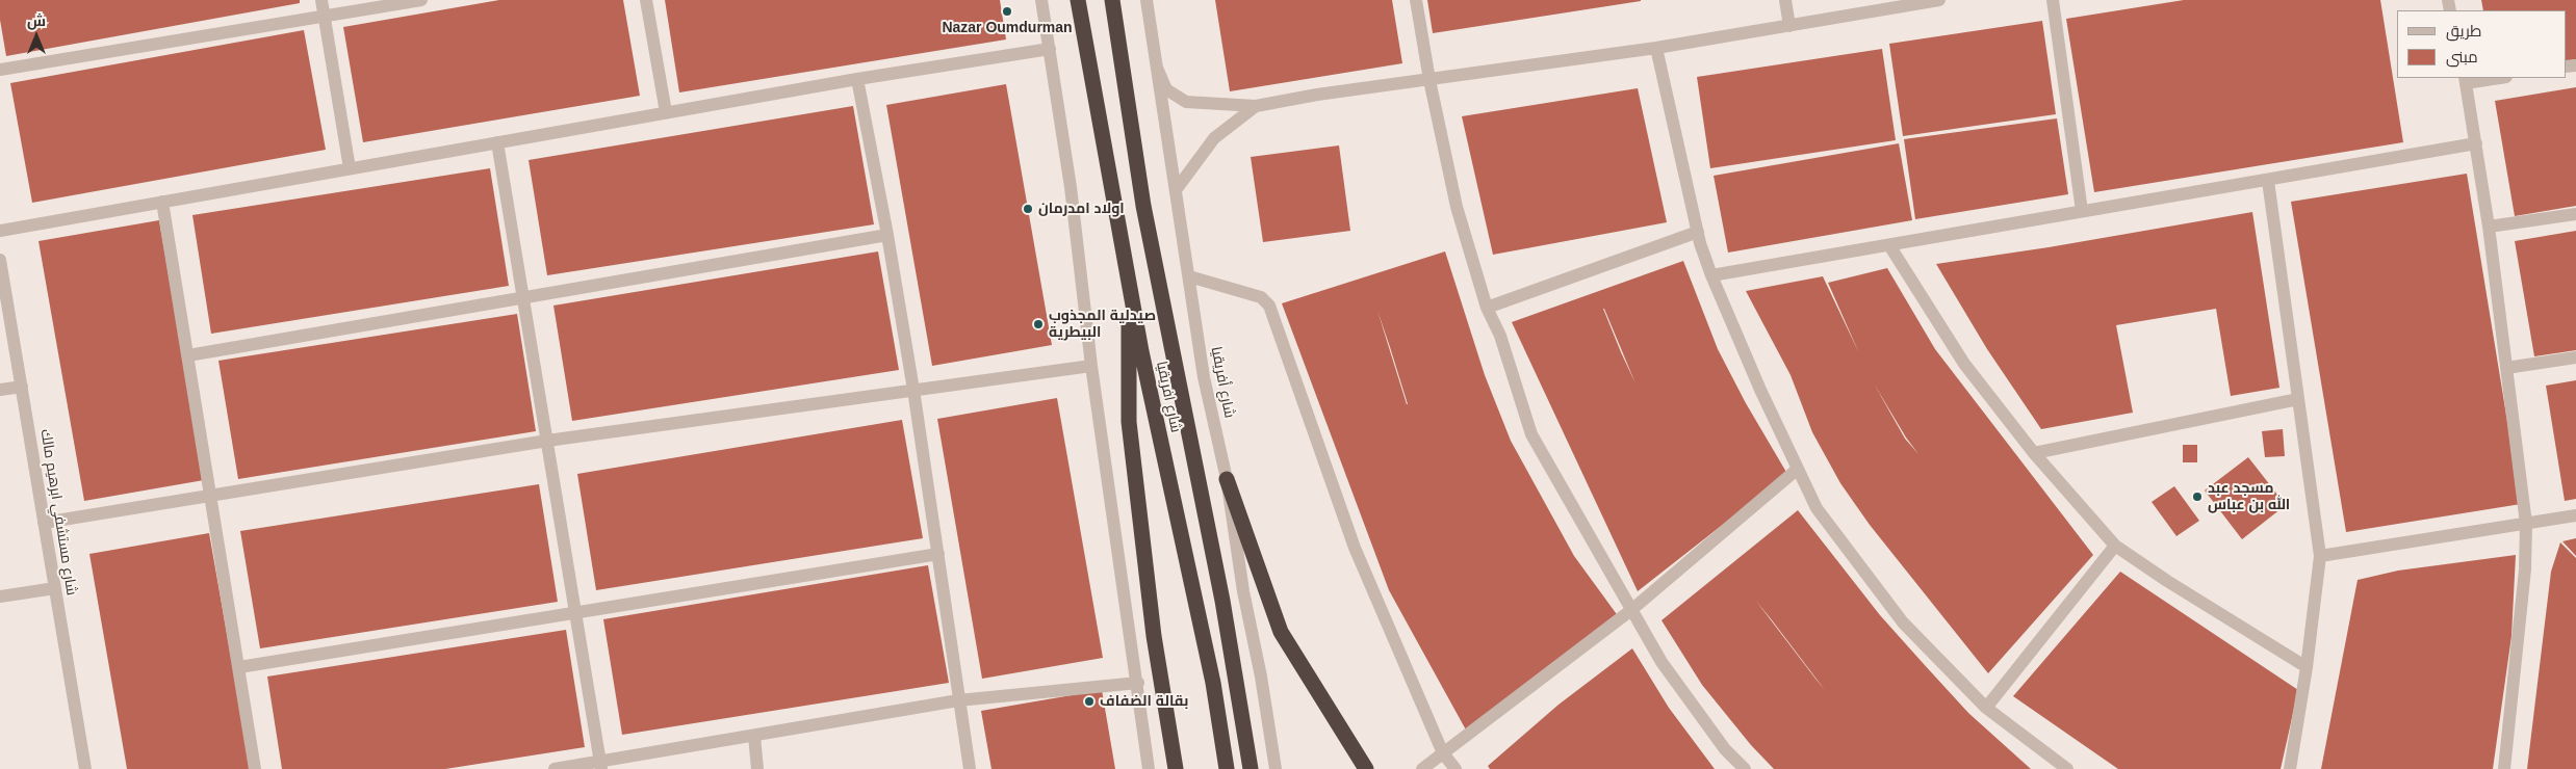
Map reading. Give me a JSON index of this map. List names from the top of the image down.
{
  "streets": {
    "highway": ["شارع افريقيا"],
    "street": ["شارع أفريقيا", "شارع مستشفي ابرهيم مالك"]
  },
  "places": [
    "Nazar Oumdurman",
    "اولاد امدرمان",
    "صيدلية المجذوب البيطرية",
    "مسجد عبد الله بن عباس",
    "بقالة الضفاف"
  ],
  "legend": ["طريق", "مبنى"],
  "north": "top"
}
